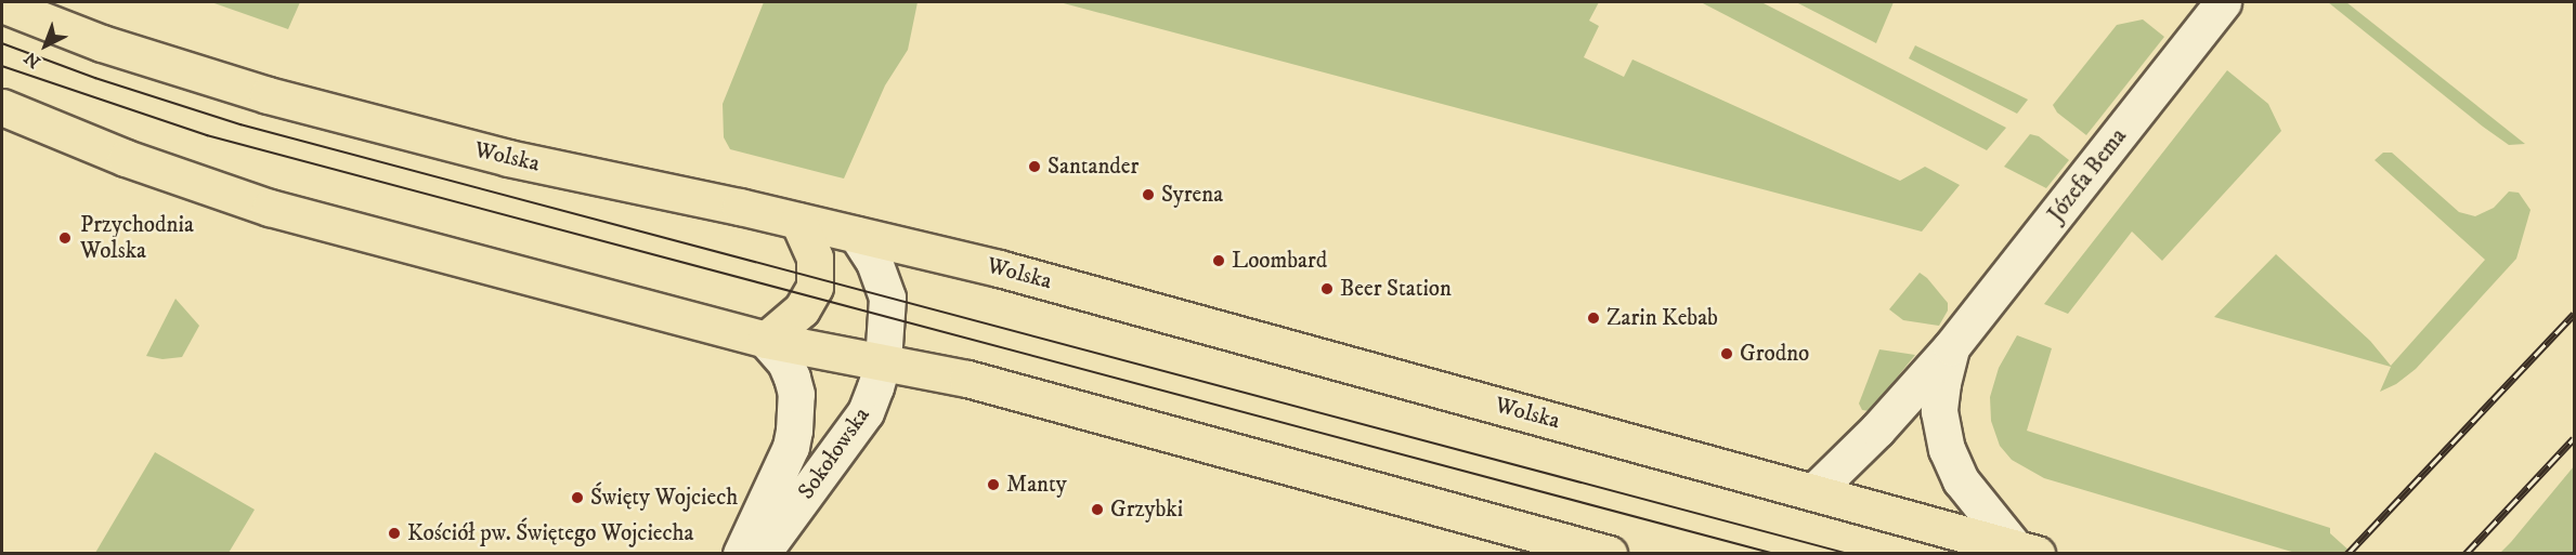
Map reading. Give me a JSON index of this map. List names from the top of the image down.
{
  "streets": {
    "main road": ["Wolska"],
    "street": ["Józefa Bema", "Sokołowska"]
  },
  "crossings": [
    ["Wolska", "Józefa Bema"],
    ["Wolska", "Sokołowska"]
  ],
  "places": [
    "Santander",
    "Syrena",
    "Przychodnia Wolska",
    "Loombard",
    "Beer Station",
    "Zarin Kebab",
    "Grodno",
    "Manty",
    "Święty Wojciech",
    "Grzybki",
    "Kościół pw. Świętego Wojciecha"
  ],
  "north": "bottom left"
}
